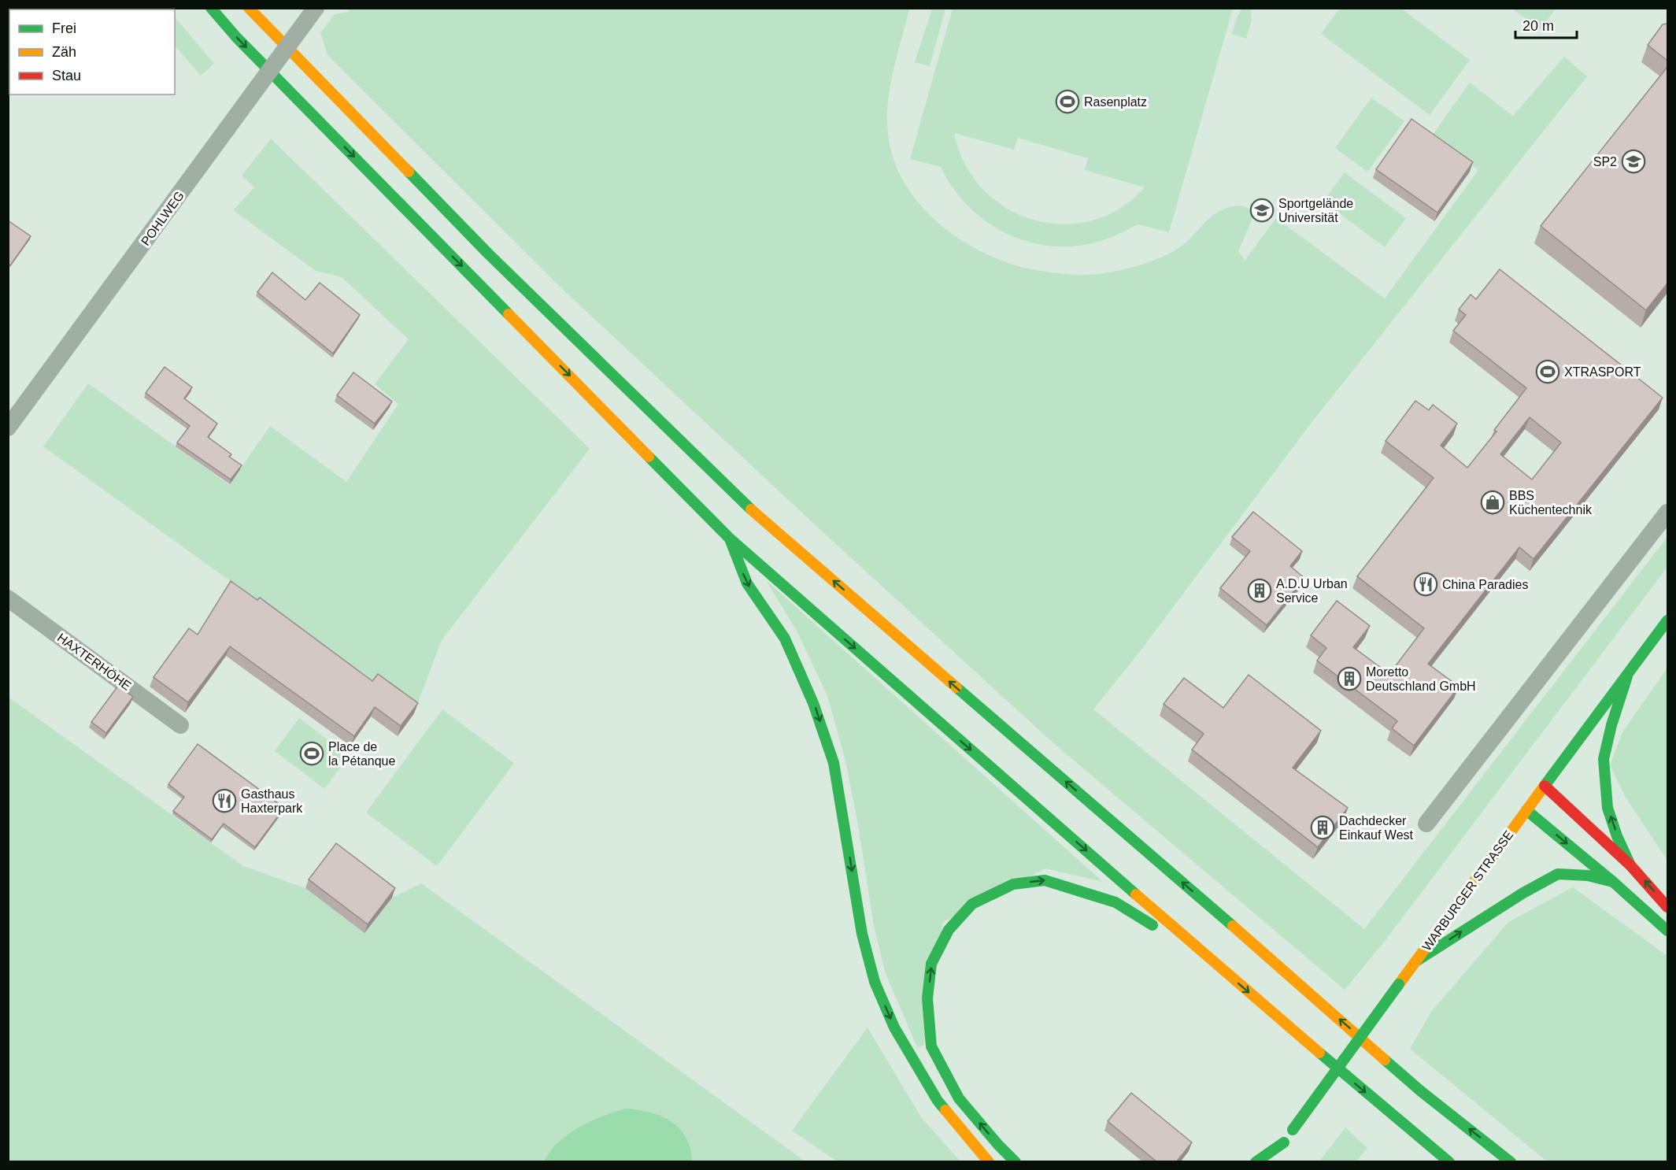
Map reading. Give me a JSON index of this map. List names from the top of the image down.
{
  "streets": {
    "main road": ["WARBURGER STRASSE"],
    "street": ["POHLWEG", "HAXTERHÖHE"]
  },
  "places": {
    "sports": ["Rasenplatz", "XTRASPORT", "Place de la Pétanque"],
    "school or university": ["SP2", "Sportgelände Universität"],
    "shop": ["BBS Küchentechnik"],
    "restaurant": ["China Paradies", "Gasthaus Haxterpark"],
    "building": ["A.D.U Urban Service", "Moretto Deutschland GmbH", "Dachdecker Einkauf West"]
  },
  "legend": ["Frei", "Zäh", "Stau"],
  "scale_bar": "20 m"
}
